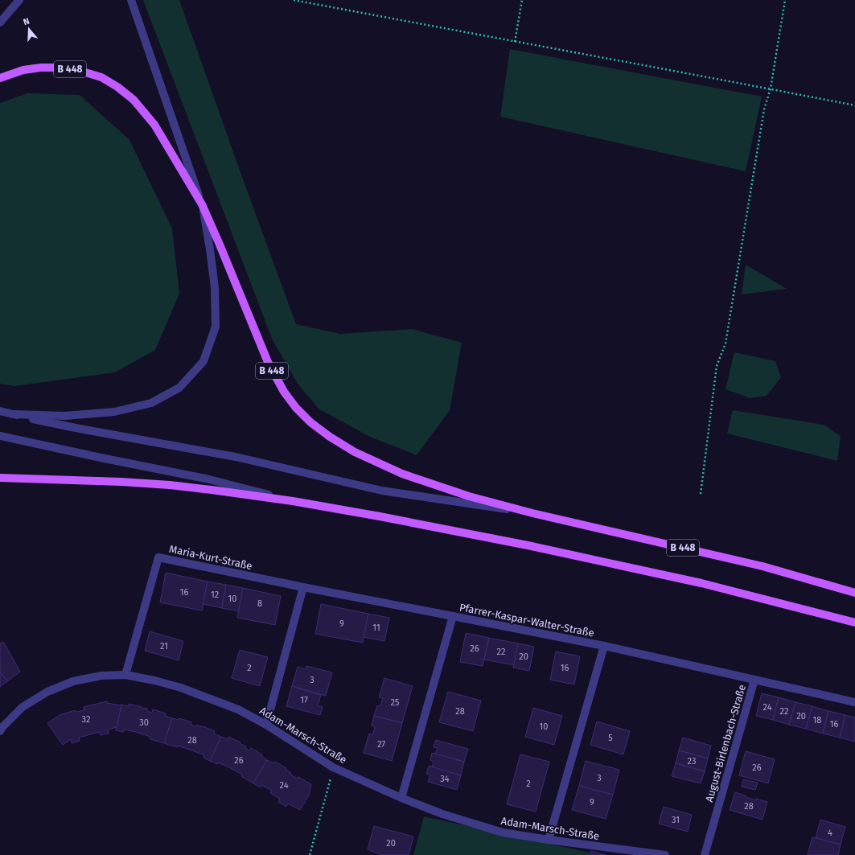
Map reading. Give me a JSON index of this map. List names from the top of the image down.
{
  "streets": {
    "main road": ["B 448"],
    "street": [
      "Maria-Kurt-Straße",
      "Pfarrer-Kaspar-Walter-Straße",
      "Adam-Marsch-Straße",
      "August-Birlenbach-Straße"
    ]
  },
  "crossings": [
    ["Maria-Kurt-Straße", "Pfarrer-Kaspar-Walter-Straße"],
    ["Maria-Kurt-Straße", "Adam-Marsch-Straße"],
    ["Pfarrer-Kaspar-Walter-Straße", "Adam-Marsch-Straße"]
  ],
  "house_numbers": [
    "16",
    "12",
    "10",
    "8",
    "9",
    "11",
    "21",
    "26",
    "22",
    "20",
    "2",
    "16",
    "3",
    "17",
    "25",
    "24",
    "28",
    "22",
    "20",
    "32",
    "18",
    "30",
    "16",
    "10",
    "5",
    "28",
    "27",
    "26",
    "23",
    "26",
    "3",
    "34",
    "2",
    "24",
    "9",
    "28",
    "31",
    "4",
    "20"
  ],
  "north": "top"
}
